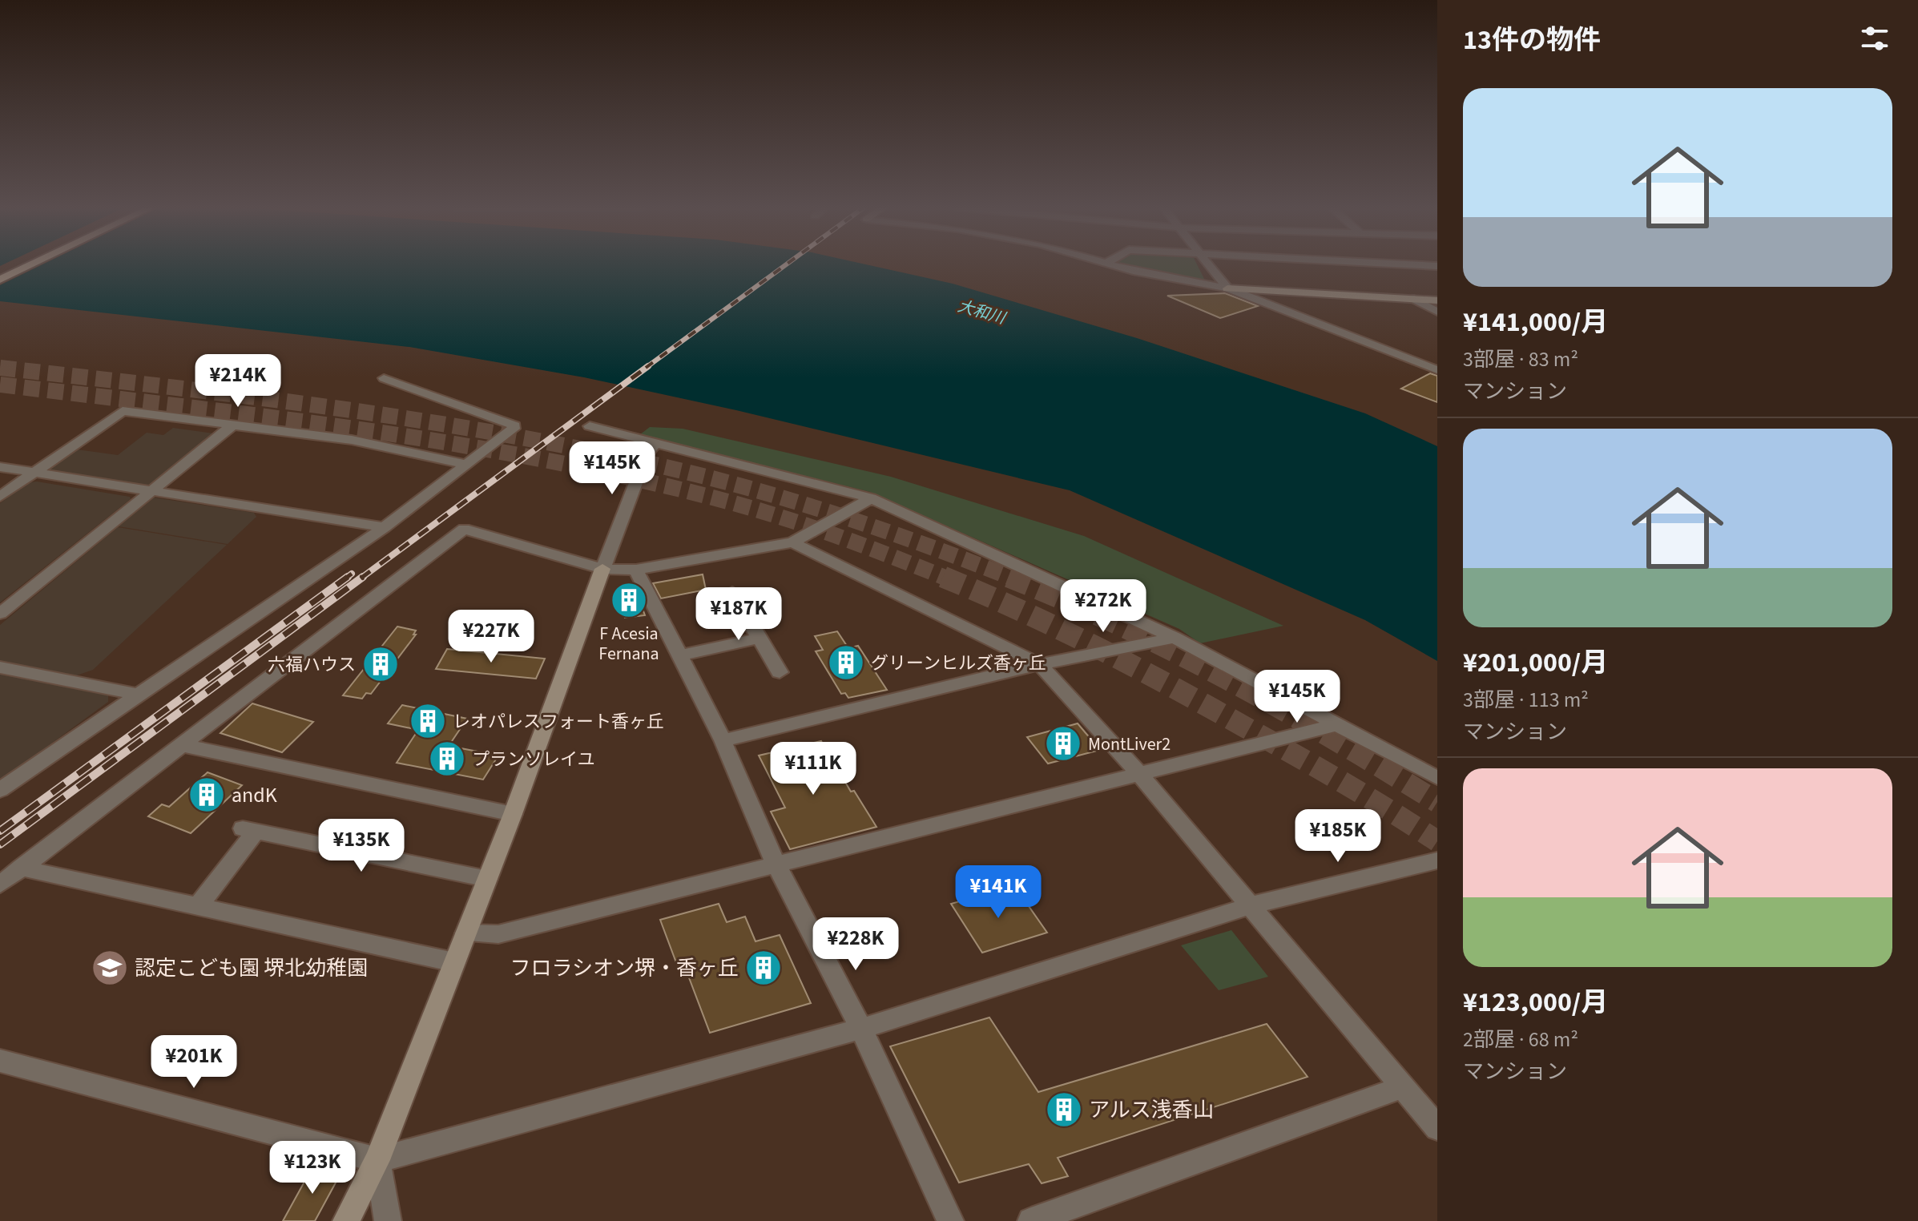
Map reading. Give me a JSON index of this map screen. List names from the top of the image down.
{
  "water": ["大和川"],
  "places": {
    "building": [
      "F Acesia Fernana",
      "グリーンヒルズ香ヶ丘",
      "六福ハウス",
      "レオパレスフォート香ヶ丘",
      "MontLiver2",
      "プランソレイユ",
      "andK",
      "フロラシオン堺・香ヶ丘",
      "アルス浅香山"
    ],
    "school or university": ["認定こども園 堺北幼稚園"]
  },
  "page": {
    "heading": "13件の物件",
    "list": [
      {
        "name": "¥141,000/月",
        "note": "3部屋 · 83 m² · マンション"
      },
      {
        "name": "¥201,000/月",
        "note": "3部屋 · 113 m² · マンション"
      },
      {
        "name": "¥123,000/月",
        "note": "2部屋 · 68 m² · マンション"
      }
    ],
    "price": [
      "¥214K",
      "¥145K",
      "¥272K",
      "¥187K",
      "¥227K",
      "¥145K",
      "¥111K",
      "¥185K",
      "¥135K",
      "¥141K",
      "¥228K",
      "¥201K",
      "¥123K"
    ]
  }
}
